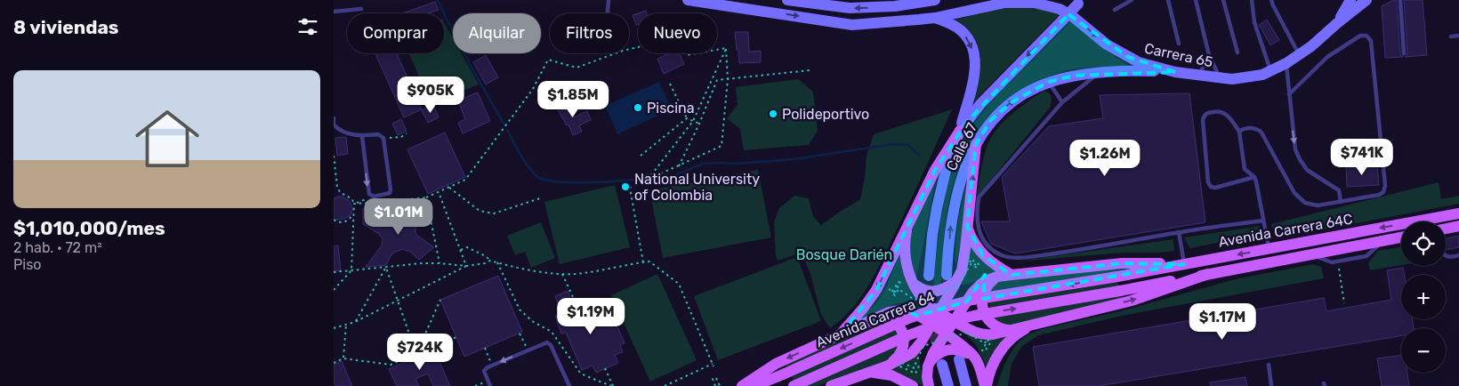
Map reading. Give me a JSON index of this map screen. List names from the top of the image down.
{
  "streets": {
    "main road": [
      "Carrera 65",
      "Calle 67",
      "Avenida Carrera 64C",
      "Avenida Carrera 64"
    ]
  },
  "crossings": [
    ["Carrera 65", "Calle 67"],
    ["Avenida Carrera 64C", "Avenida Carrera 64"]
  ],
  "one_way": ["Carrera 65"],
  "parks": ["Bosque Darién"],
  "places": ["Piscina", "Polideportivo", "National University of Colombia"],
  "page": {
    "heading": "8 viviendas",
    "chip": [
      "Comprar",
      "Alquilar",
      "Filtros",
      "Nuevo"
    ],
    "list": [
      {
        "name": "$1,010,000/mes",
        "note": "2 hab. · 72 m² · Piso"
      }
    ],
    "price": [
      "$905K",
      "$1.85M",
      "$741K",
      "$1.26M",
      "$1.01M",
      "$1.19M",
      "$1.17M",
      "$724K"
    ],
    "map_buttons": ["+", "−"]
  }
}
